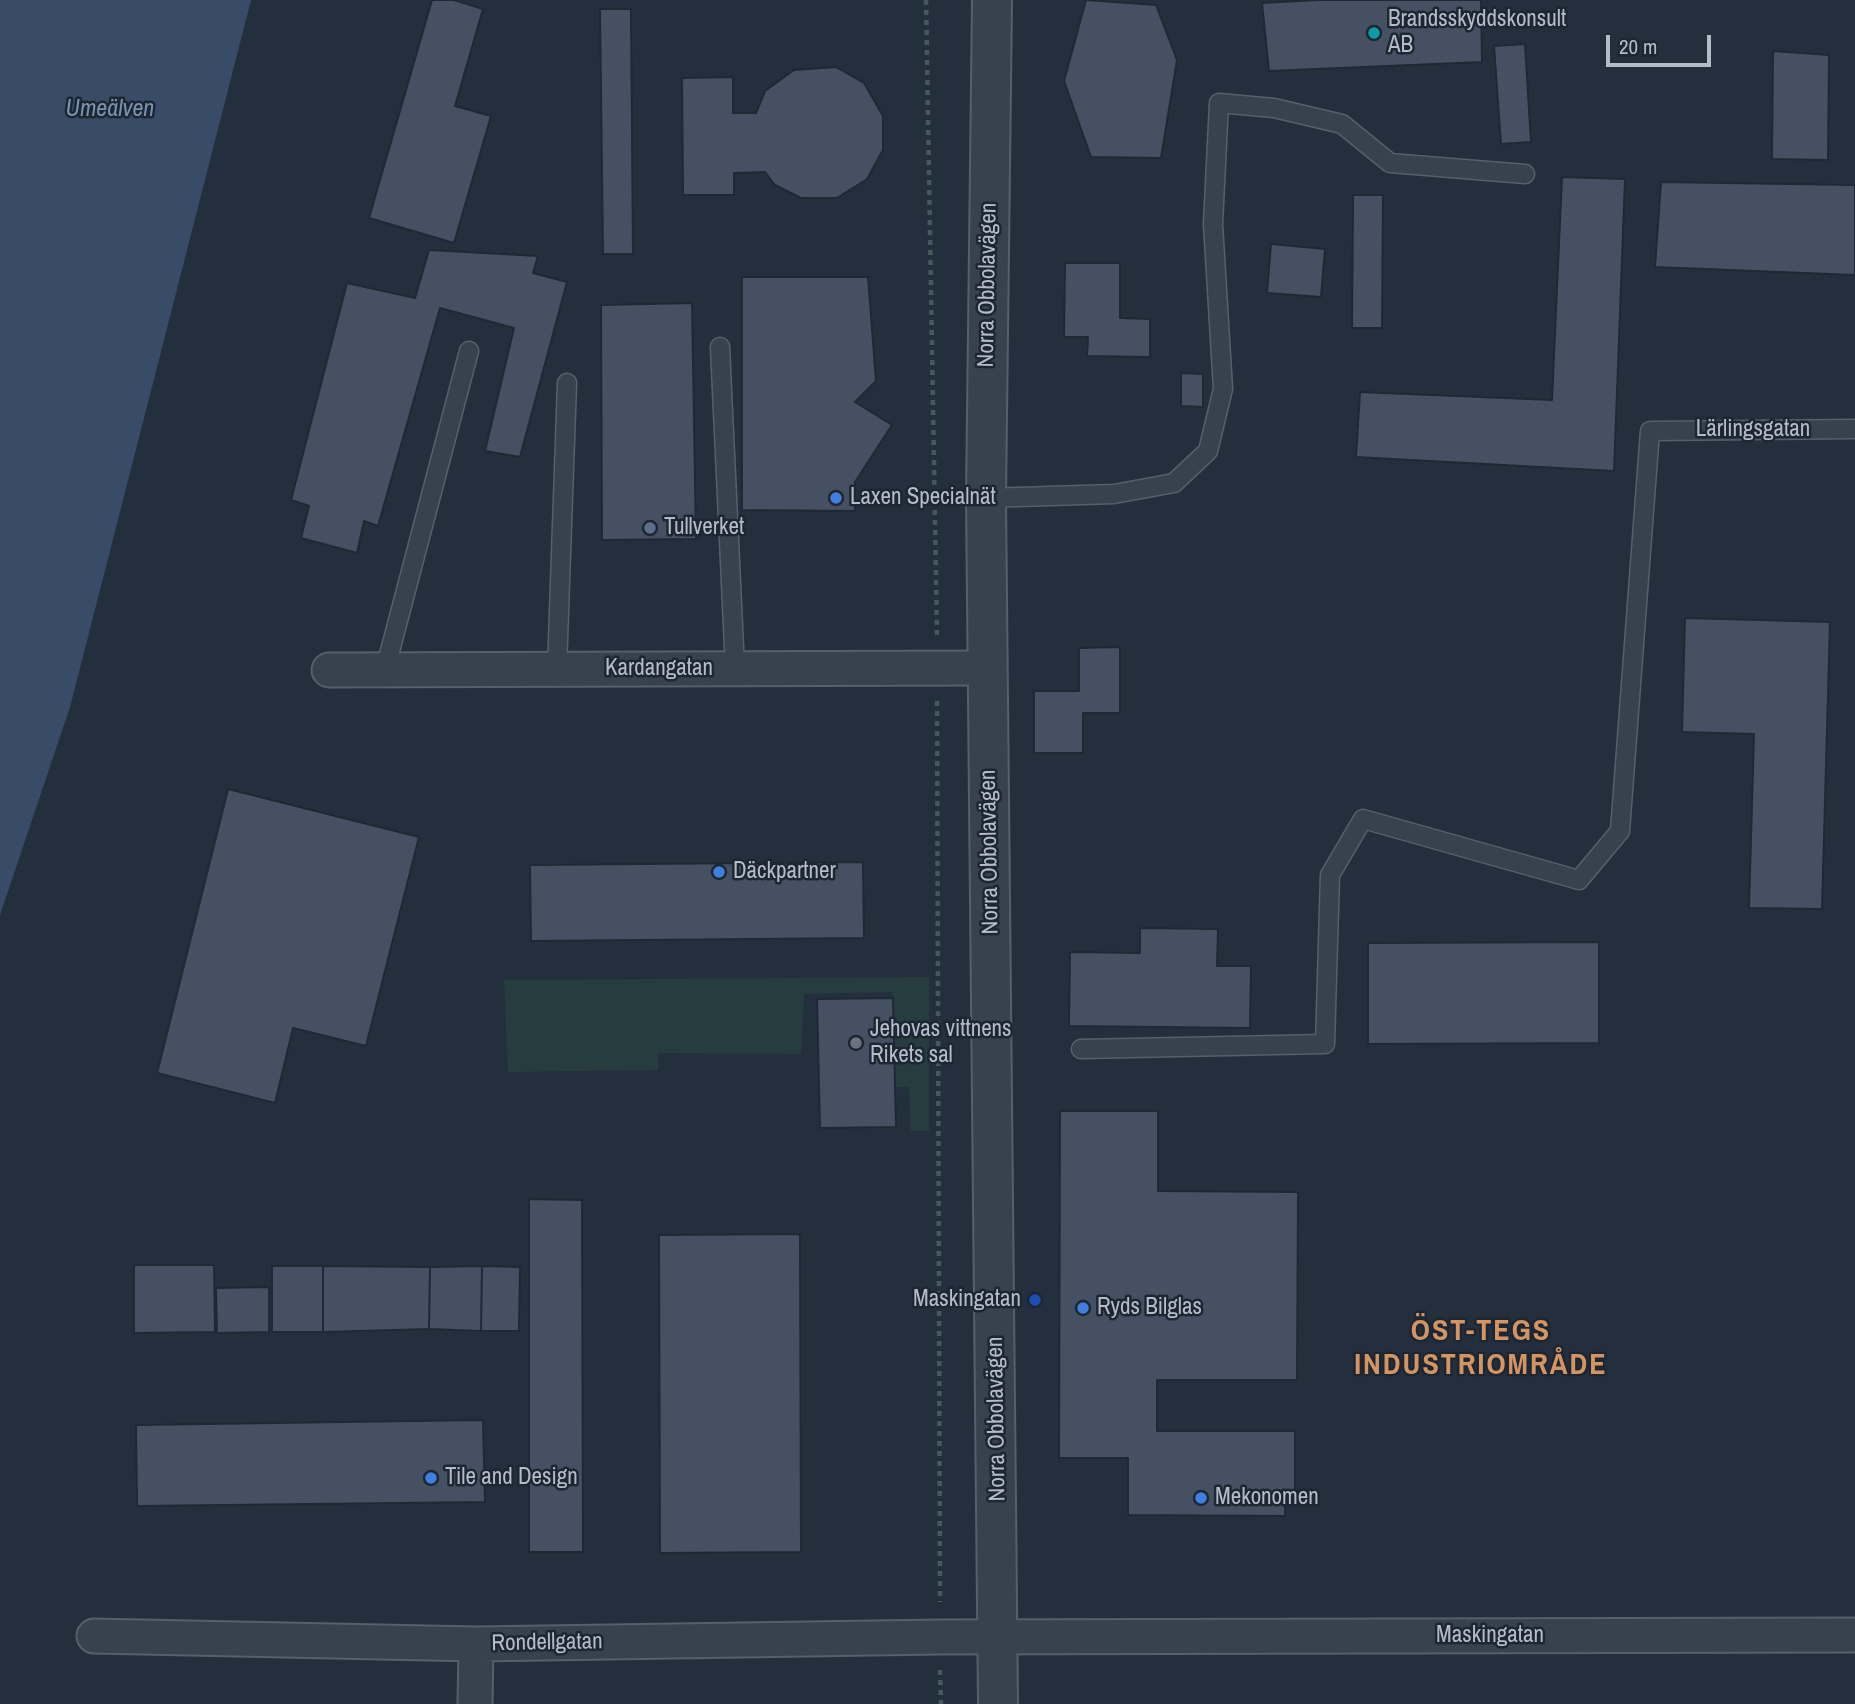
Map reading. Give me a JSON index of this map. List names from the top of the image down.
{
  "streets": {
    "street": [
      "Norra Obbolavägen",
      "Kardangatan",
      "Maskingatan",
      "Rondellgatan"
    ],
    "lane": ["Lärlingsgatan"]
  },
  "crossings": [
    ["Norra Obbolavägen", "Kardangatan"],
    ["Norra Obbolavägen", "Maskingatan"],
    ["Norra Obbolavägen", "Rondellgatan"],
    ["Maskingatan", "Rondellgatan"]
  ],
  "districts": ["ÖST-TEGS INDUSTRIOMRÅDE"],
  "water": ["Umeälven"],
  "places": [
    "Brandsskyddskonsult AB",
    "Laxen Specialnät",
    "Tullverket",
    "Däckpartner",
    "Jehovas vittnens Rikets sal",
    "Maskingatan",
    "Ryds Bilglas",
    "Tile and Design",
    "Mekonomen"
  ],
  "scale_bar": "20 m"
}
